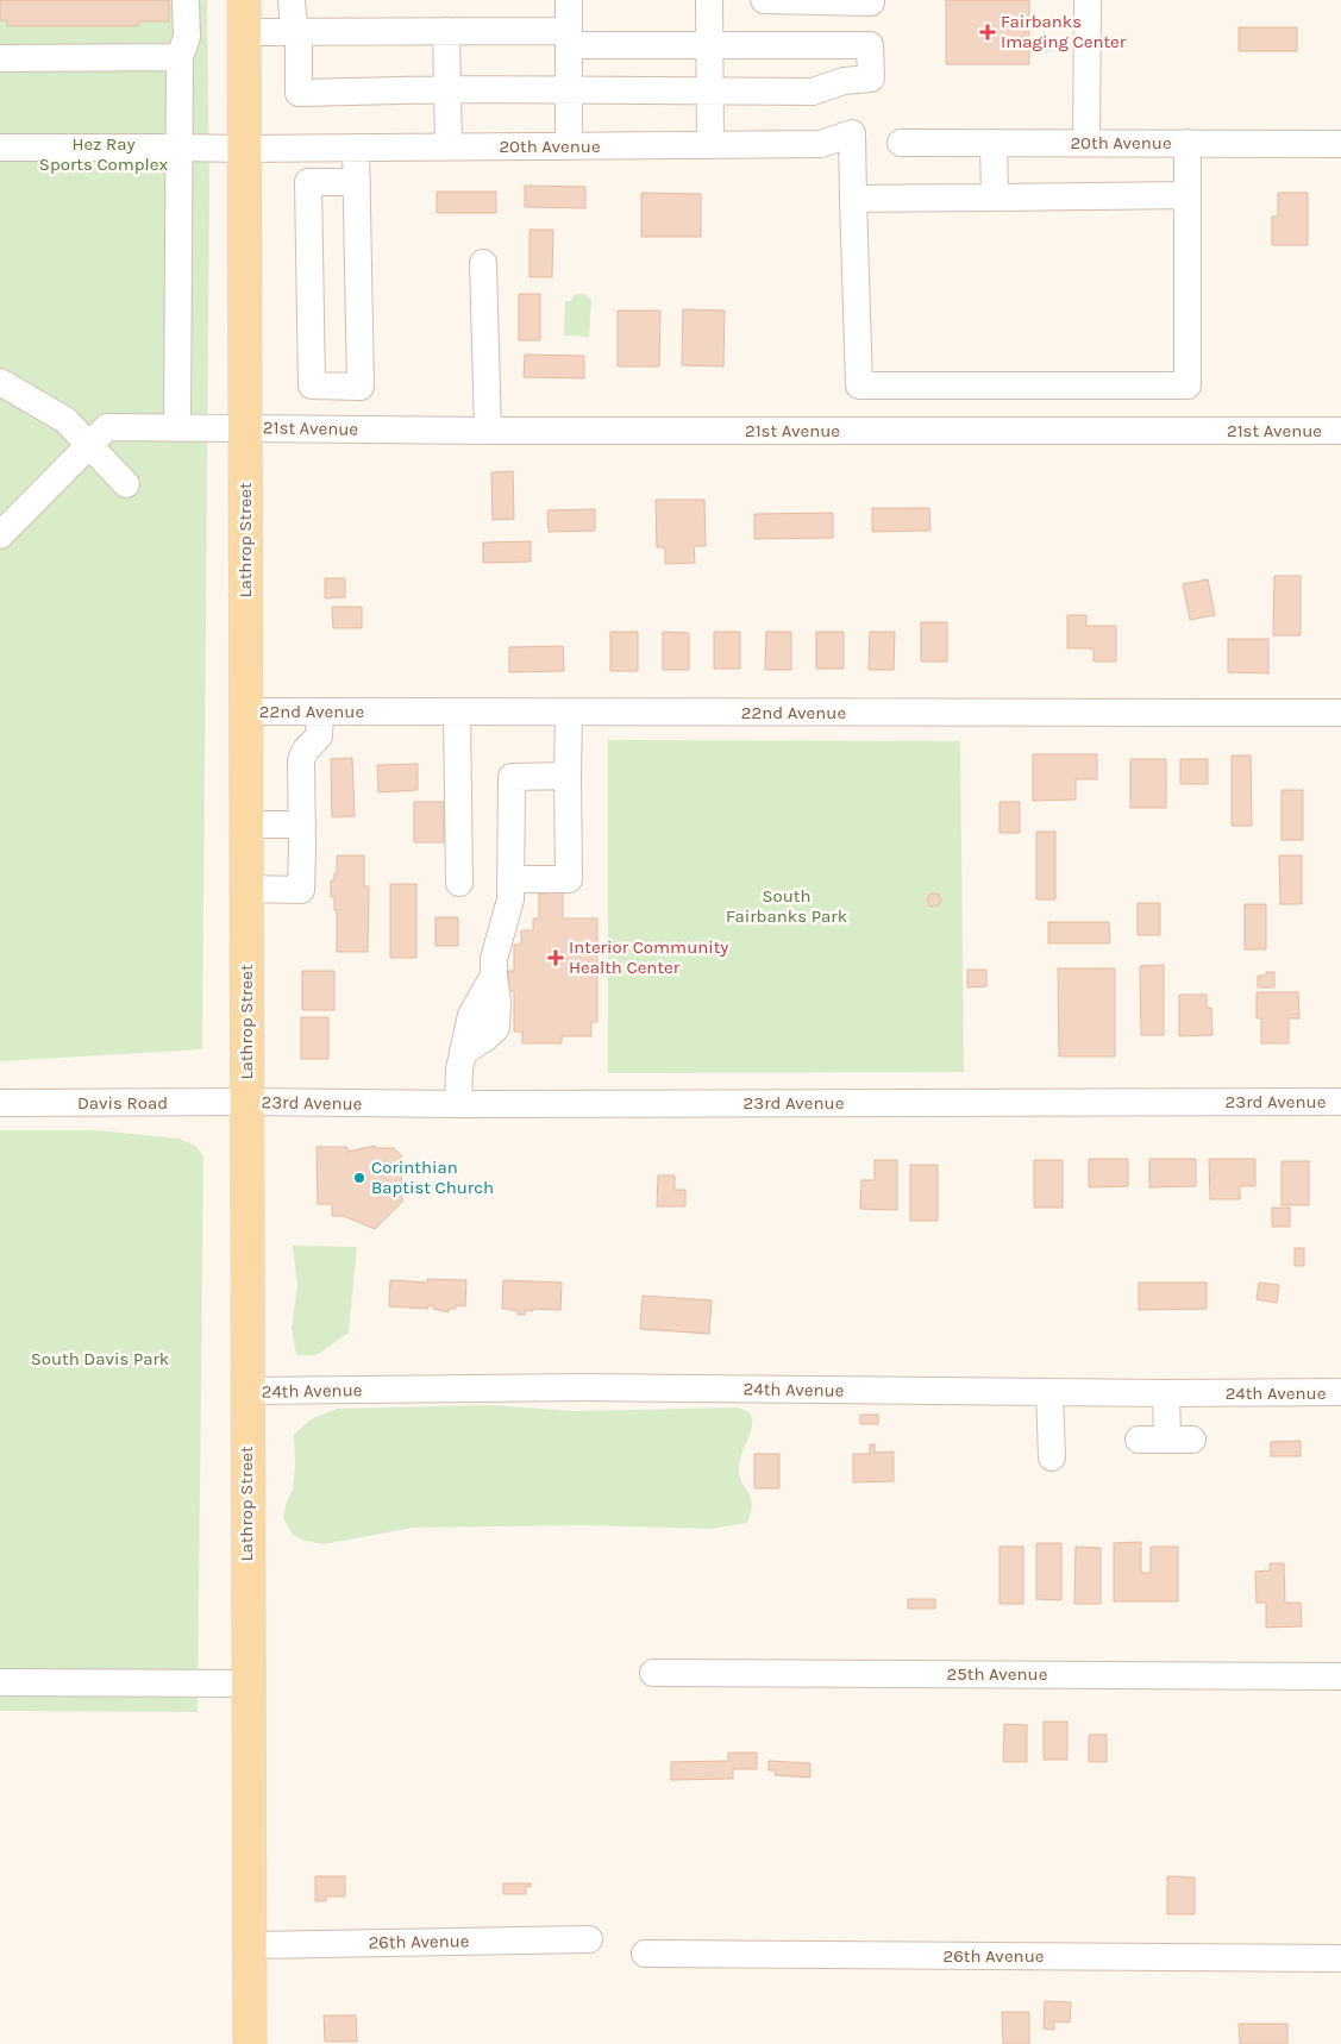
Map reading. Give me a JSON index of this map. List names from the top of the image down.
{
  "streets": {
    "main road": ["Lathrop Street"],
    "street": [
      "20th Avenue",
      "21st Avenue",
      "22nd Avenue",
      "23rd Avenue",
      "Davis Road",
      "24th Avenue",
      "25th Avenue",
      "26th Avenue"
    ]
  },
  "crossings": [
    ["20th Avenue", "Lathrop Street"],
    ["21st Avenue", "Lathrop Street"],
    ["Lathrop Street", "22nd Avenue"],
    ["Lathrop Street", "23rd Avenue"],
    ["Lathrop Street", "Davis Road"],
    ["Lathrop Street", "24th Avenue"],
    ["Lathrop Street", "26th Avenue"],
    ["23rd Avenue", "Davis Road"]
  ],
  "parks": ["Hez Ray Sports Complex", "South Fairbanks Park", "South Davis Park"],
  "places": {
    "health": ["Fairbanks Imaging Center", "Interior Community Health Center"],
    "other": ["Corinthian Baptist Church"]
  }
}
